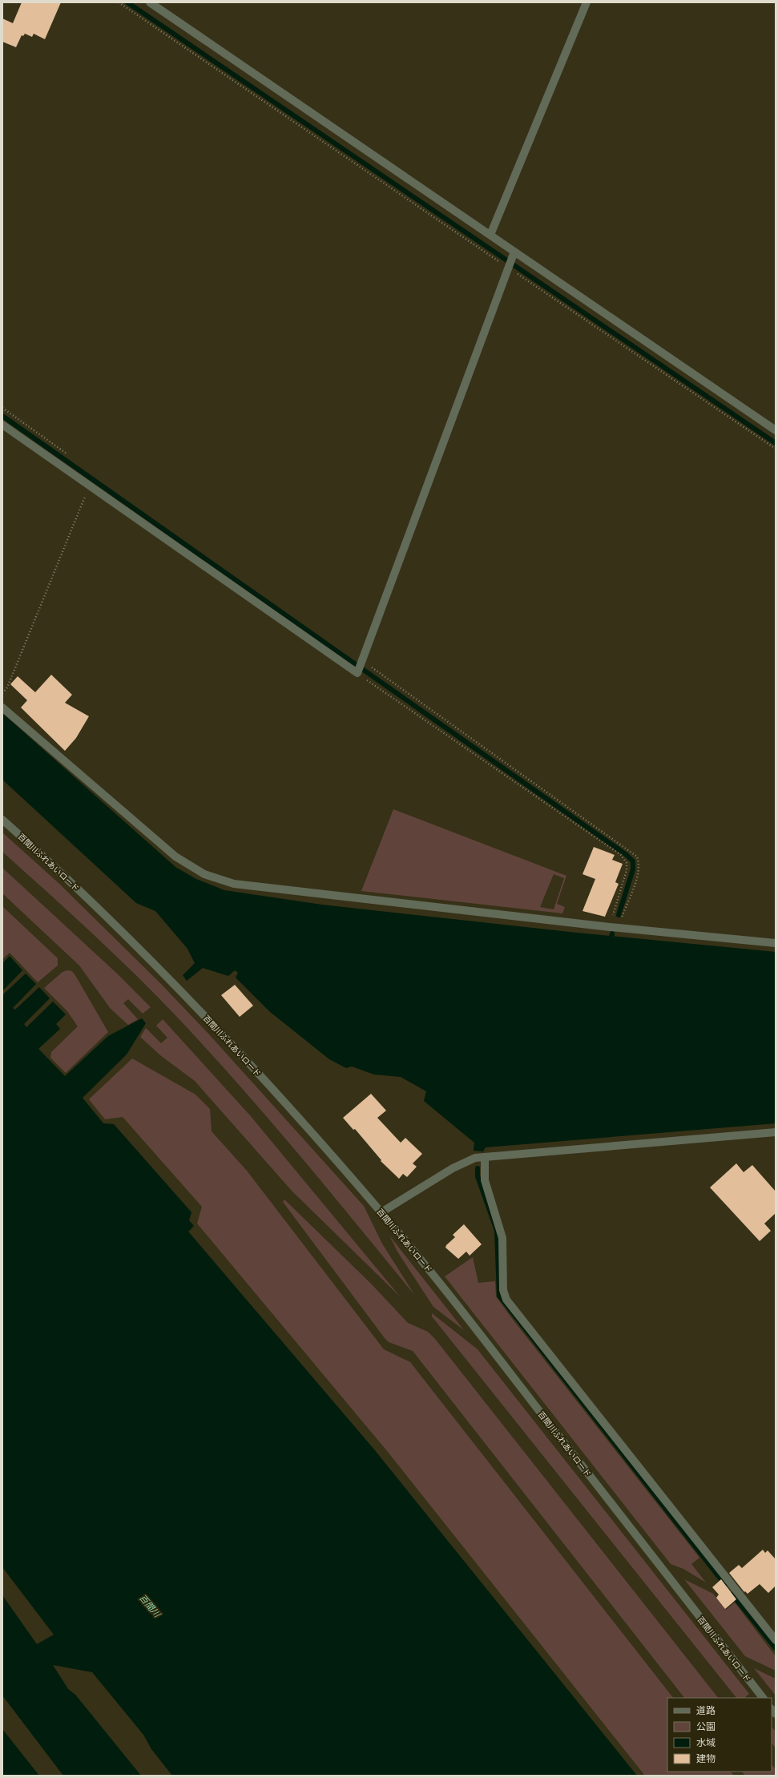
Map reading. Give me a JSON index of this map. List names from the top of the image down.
{
  "streets": {
    "street": ["百間川ふれあいロード"]
  },
  "water": ["百間川"],
  "legend": [
    "道路",
    "公園",
    "水域",
    "建物"
  ]
}
